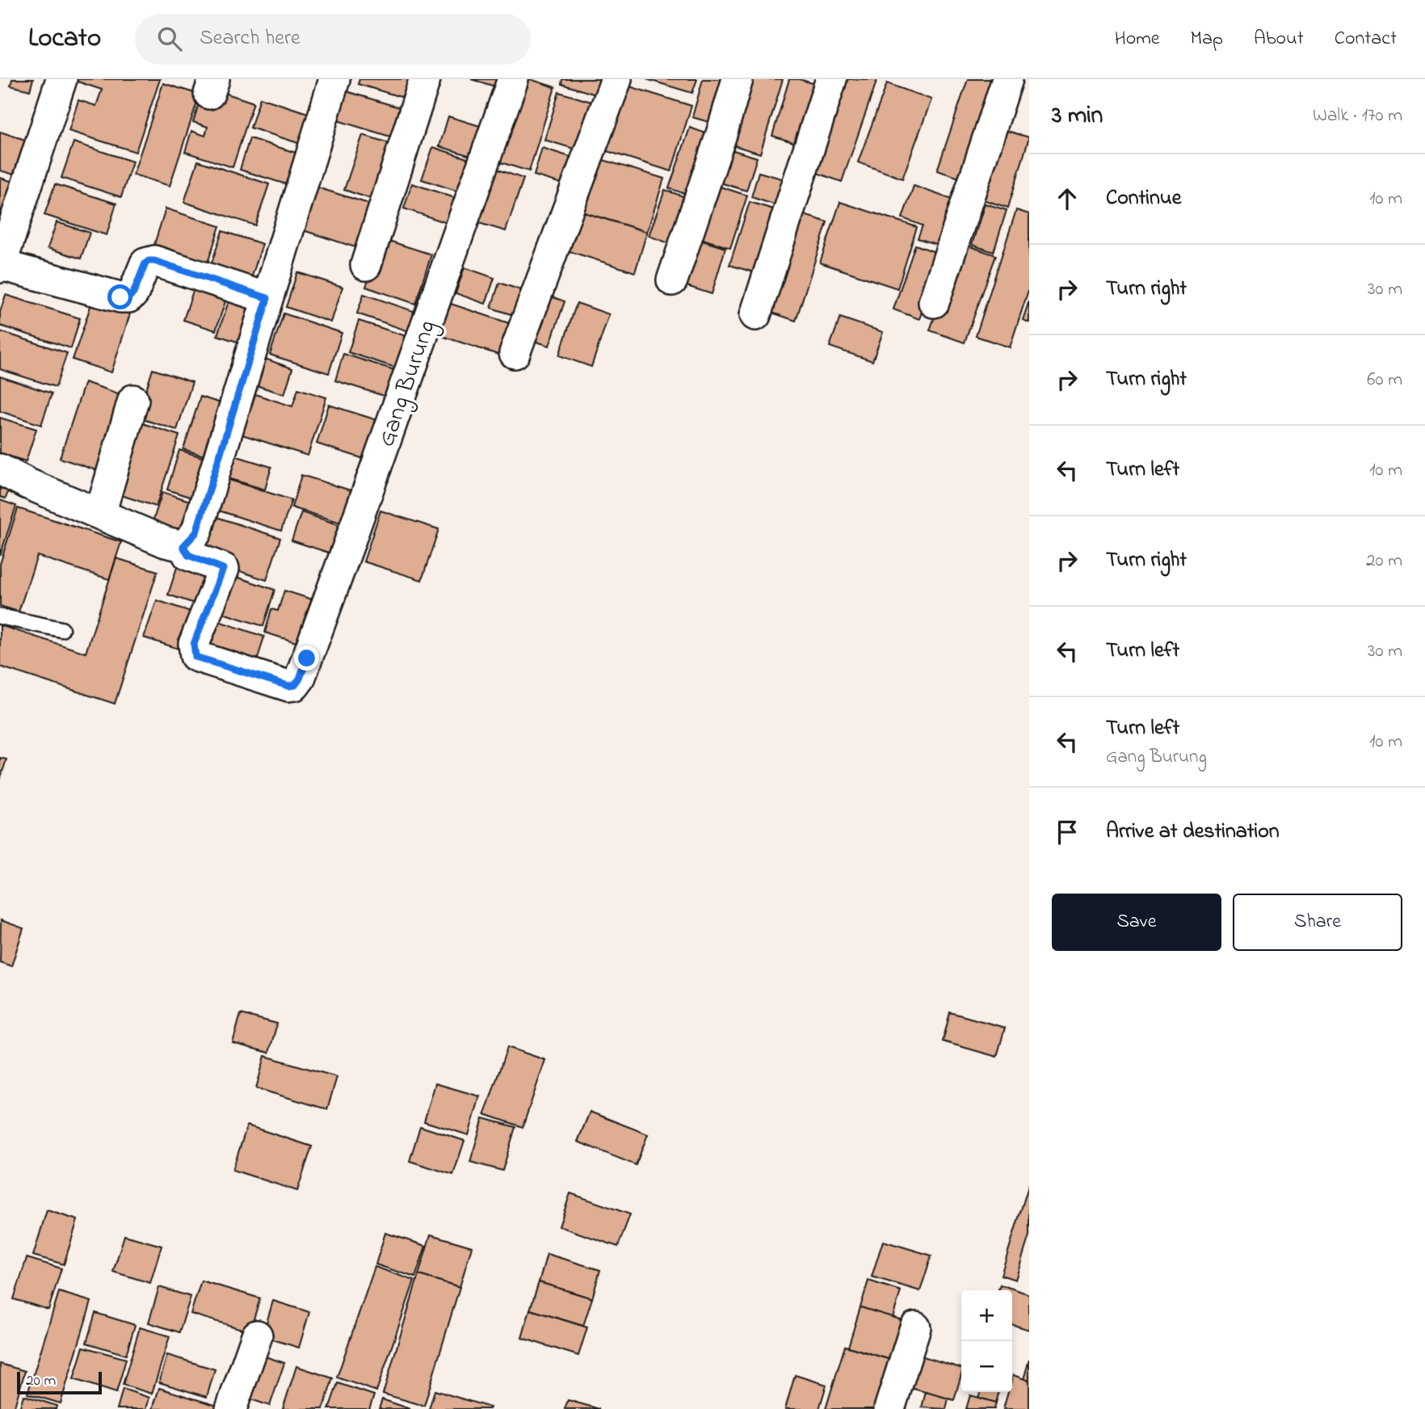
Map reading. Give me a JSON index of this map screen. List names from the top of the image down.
{
  "streets": {
    "street": ["Gang Burung"]
  },
  "scale_bar": "20 m",
  "page": {
    "header": "Locato",
    "search": "Search here",
    "nav": [
      "Home",
      "Map",
      "About",
      "Contact"
    ],
    "heading": ["3 min", "Walk · 170 m"],
    "list": [
      ["Continue", "10 m"],
      ["Turn right", "30 m"],
      ["Turn right", "60 m"],
      ["Turn left", "10 m"],
      ["Turn right", "20 m"],
      ["Turn left", "30 m"],
      ["Turn left", "Gang Burung", "10 m"],
      "Arrive at destination"
    ],
    "buttons": ["Save", "Share"],
    "map_buttons": ["+", "−"],
    "scale": "20 m"
  }
}
